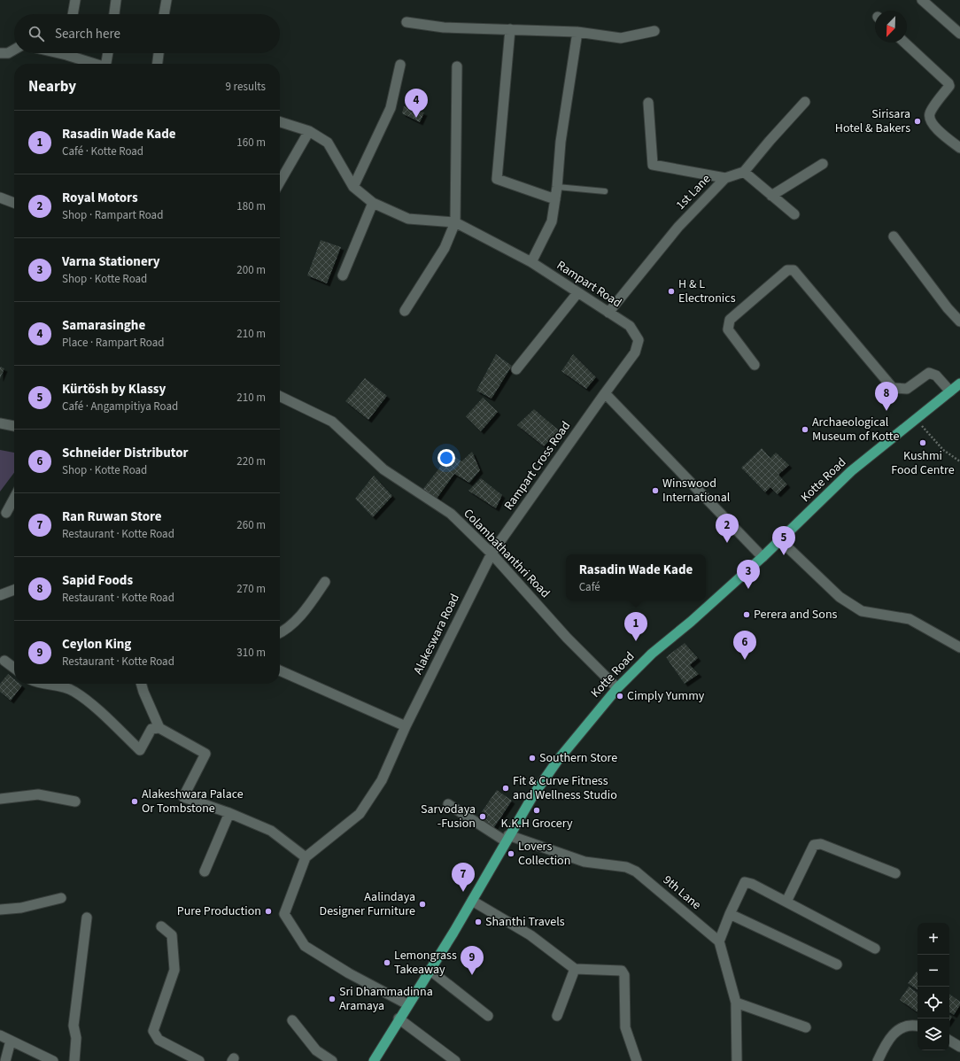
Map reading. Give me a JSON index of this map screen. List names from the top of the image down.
{
  "streets": {
    "main road": ["Kotte Road"],
    "street": [
      "1st Lane",
      "Rampart Road",
      "Rampart Cross Road",
      "Colambathanthri Road",
      "Alakeswara Road",
      "9th Lane"
    ]
  },
  "crossings": [
    ["1st Lane", "Rampart Road"],
    ["Rampart Road", "Rampart Cross Road"],
    ["Rampart Cross Road", "Colambathanthri Road"],
    ["Rampart Cross Road", "Alakeswara Road"],
    ["Kotte Road", "Colambathanthri Road"],
    ["Kotte Road", "9th Lane"],
    ["Colambathanthri Road", "Alakeswara Road"]
  ],
  "places": [
    "Sirisara Hotel & Bakers",
    "H & L Electronics",
    "Archaeological Museum of Kotte",
    "Kushmi Food Centre",
    "Winswood International",
    "Perera and Sons",
    "Cimply Yummy",
    "Southern Store",
    "Fit & Curve Fitness and Wellness Studio",
    "Alakeshwara Palace Or Tombstone",
    "K.K.H Grocery",
    "Sarvodaya -Fusion",
    "Lovers Collection",
    "Aalindaya Designer Furniture",
    "Pure Production",
    "Shanthi Travels",
    "Lemongrass Takeaway",
    "Sri Dhammadinna Aramaya"
  ],
  "north": "bottom left",
  "page": {
    "search": "Search here",
    "heading": ["Nearby", "9 results"],
    "pins": [
      "4",
      "8",
      "2",
      "5",
      "3",
      "1",
      "6",
      "7",
      "9"
    ],
    "list": [
      {
        "mark": "1",
        "name": "Rasadin Wade Kade",
        "note": "Café · Kotte Road",
        "value": "160 m"
      },
      {
        "mark": "2",
        "name": "Royal Motors",
        "note": "Shop · Rampart Road",
        "value": "180 m"
      },
      {
        "mark": "3",
        "name": "Varna Stationery",
        "note": "Shop · Kotte Road",
        "value": "200 m"
      },
      {
        "mark": "4",
        "name": "Samarasinghe",
        "note": "Place · Rampart Road",
        "value": "210 m"
      },
      {
        "mark": "5",
        "name": "Kürtösh by Klassy",
        "note": "Café · Angampitiya Road",
        "value": "210 m"
      },
      {
        "mark": "6",
        "name": "Schneider Distributor",
        "note": "Shop · Kotte Road",
        "value": "220 m"
      },
      {
        "mark": "7",
        "name": "Ran Ruwan Store",
        "note": "Restaurant · Kotte Road",
        "value": "260 m"
      },
      {
        "mark": "8",
        "name": "Sapid Foods",
        "note": "Restaurant · Kotte Road",
        "value": "270 m"
      },
      {
        "mark": "9",
        "name": "Ceylon King",
        "note": "Restaurant · Kotte Road",
        "value": "310 m"
      }
    ],
    "popup": ["Rasadin Wade Kade", "Café"],
    "map_buttons": ["+", "−"]
  }
}
